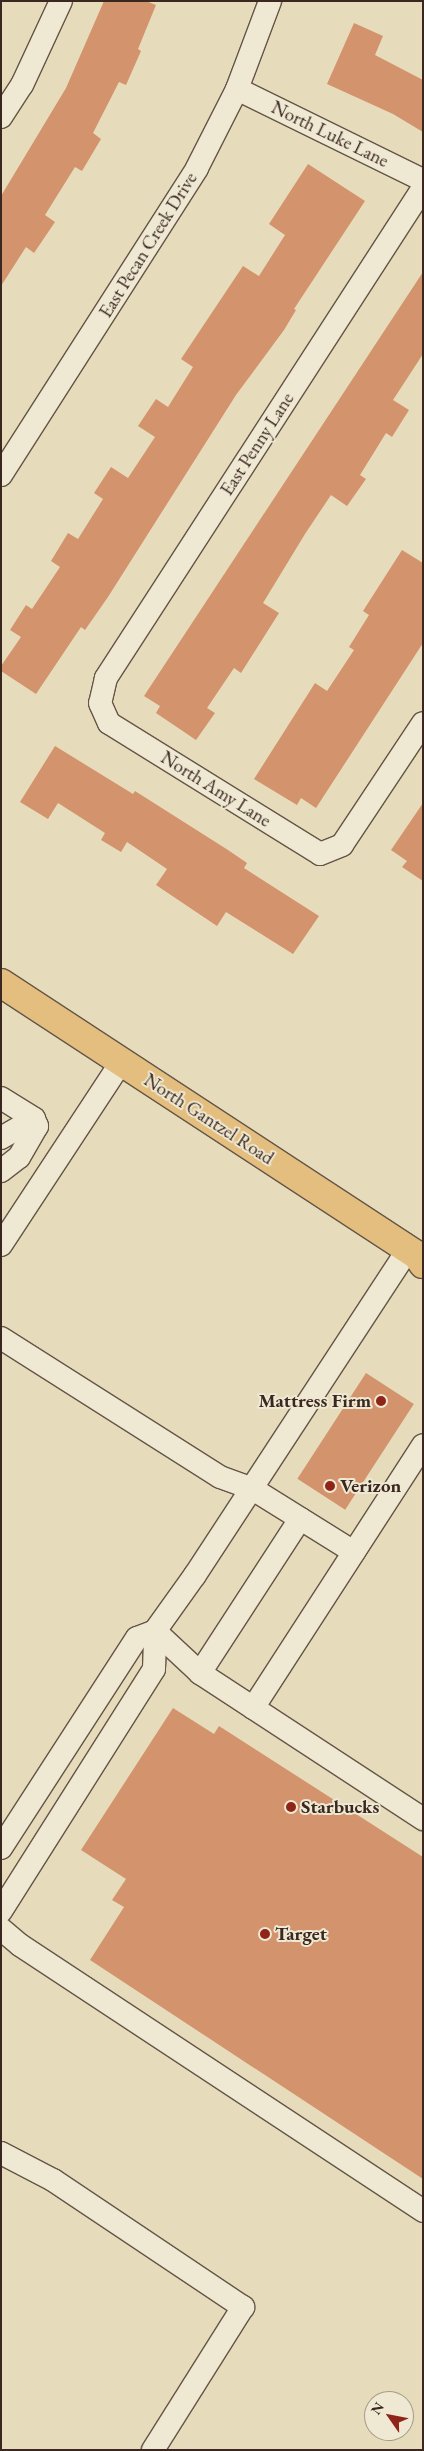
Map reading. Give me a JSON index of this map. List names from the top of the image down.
{
  "streets": {
    "main road": ["North Gantzel Road"],
    "street": [
      "North Luke Lane",
      "East Pecan Creek Drive",
      "East Penny Lane",
      "North Amy Lane"
    ]
  },
  "crossings": [
    ["North Luke Lane", "East Pecan Creek Drive"],
    ["East Penny Lane", "North Amy Lane"]
  ],
  "places": [
    "Mattress Firm",
    "Verizon",
    "Starbucks",
    "Target"
  ],
  "north": "top left"
}
